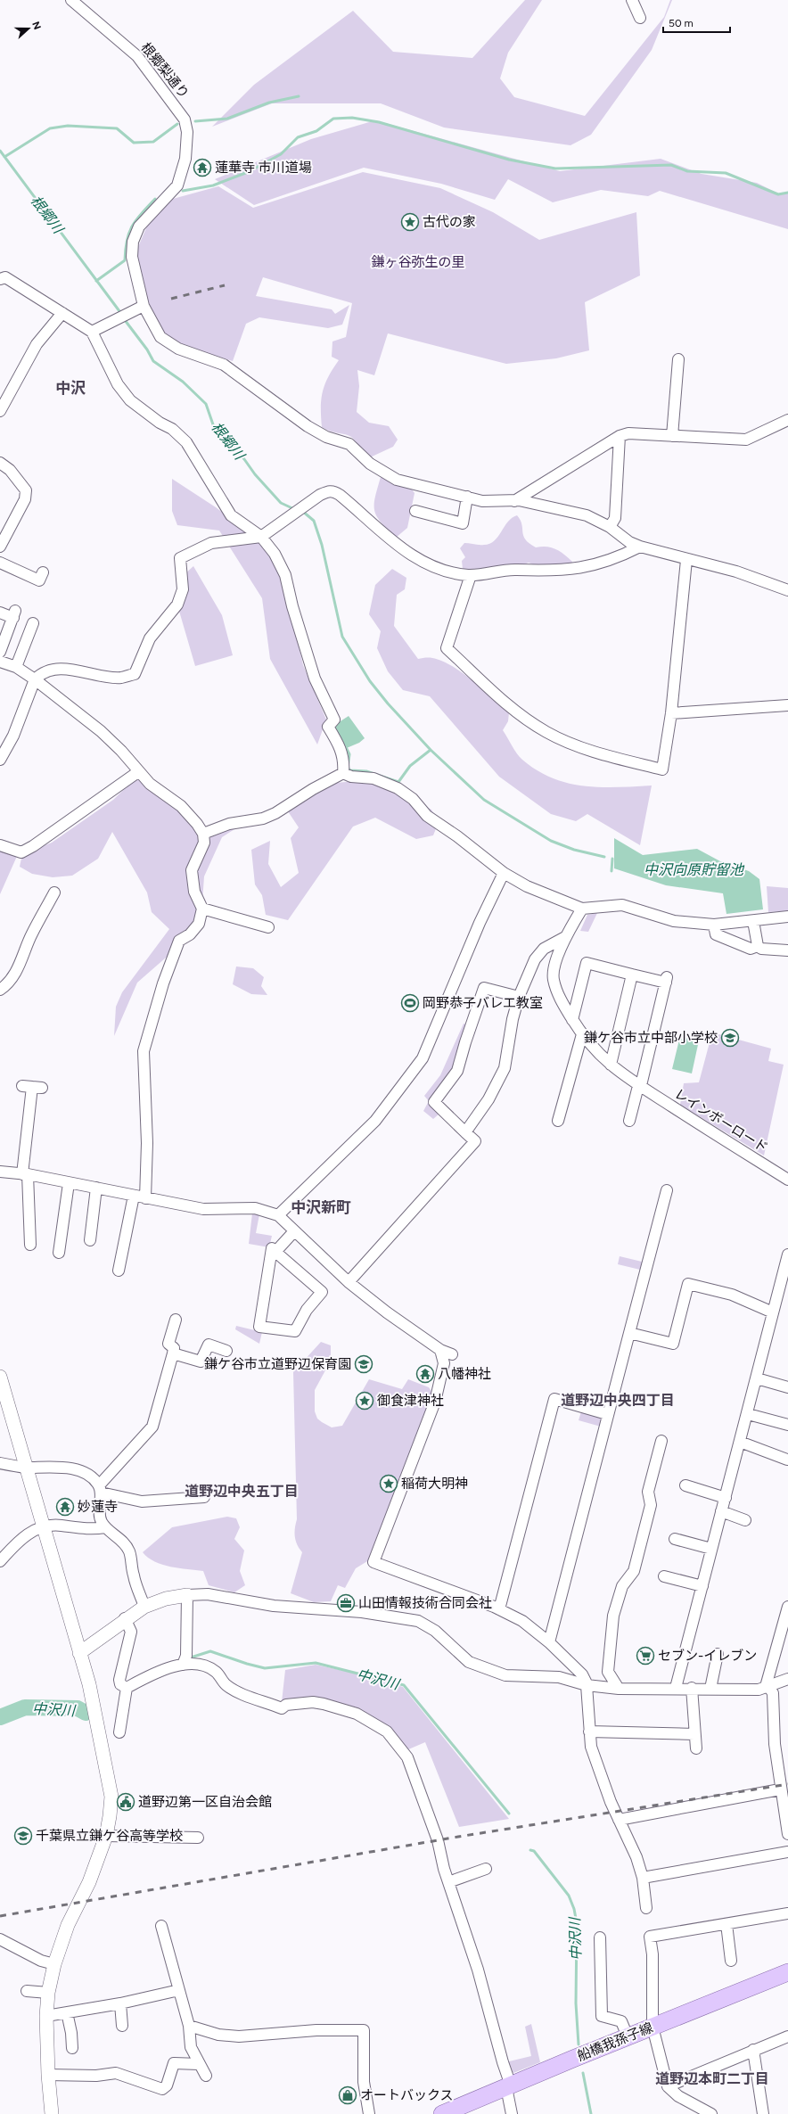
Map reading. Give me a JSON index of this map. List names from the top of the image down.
{
  "streets": {
    "main road": ["船橋我孫子線"],
    "street": ["根郷梨通り", "レインボーロード"]
  },
  "districts": [
    "中沢",
    "中沢新町",
    "道野辺中央四丁目",
    "道野辺中央五丁目",
    "道野辺本町二丁目"
  ],
  "water": ["根郷川", "中沢向原貯留池", "中沢川"],
  "parks": ["鎌ヶ谷弥生の里"],
  "places": {
    "temple": ["蓮華寺 市川道場", "八幡神社", "妙蓮寺"],
    "place": ["古代の家", "御食津神社", "稲荷大明神"],
    "sports": ["岡野恭子バレエ教室"],
    "school or university": ["鎌ケ谷市立中部小学校", "鎌ケ谷市立道野辺保育園", "千葉県立鎌ケ谷高等学校"],
    "office": ["山田情報技術合同会社"],
    "supermarket": ["セブン-イレブン"],
    "public building": ["道野辺第一区自治会館"],
    "shop": ["オートバックス"]
  },
  "scale_bar": "50 m",
  "north": "right"
}
